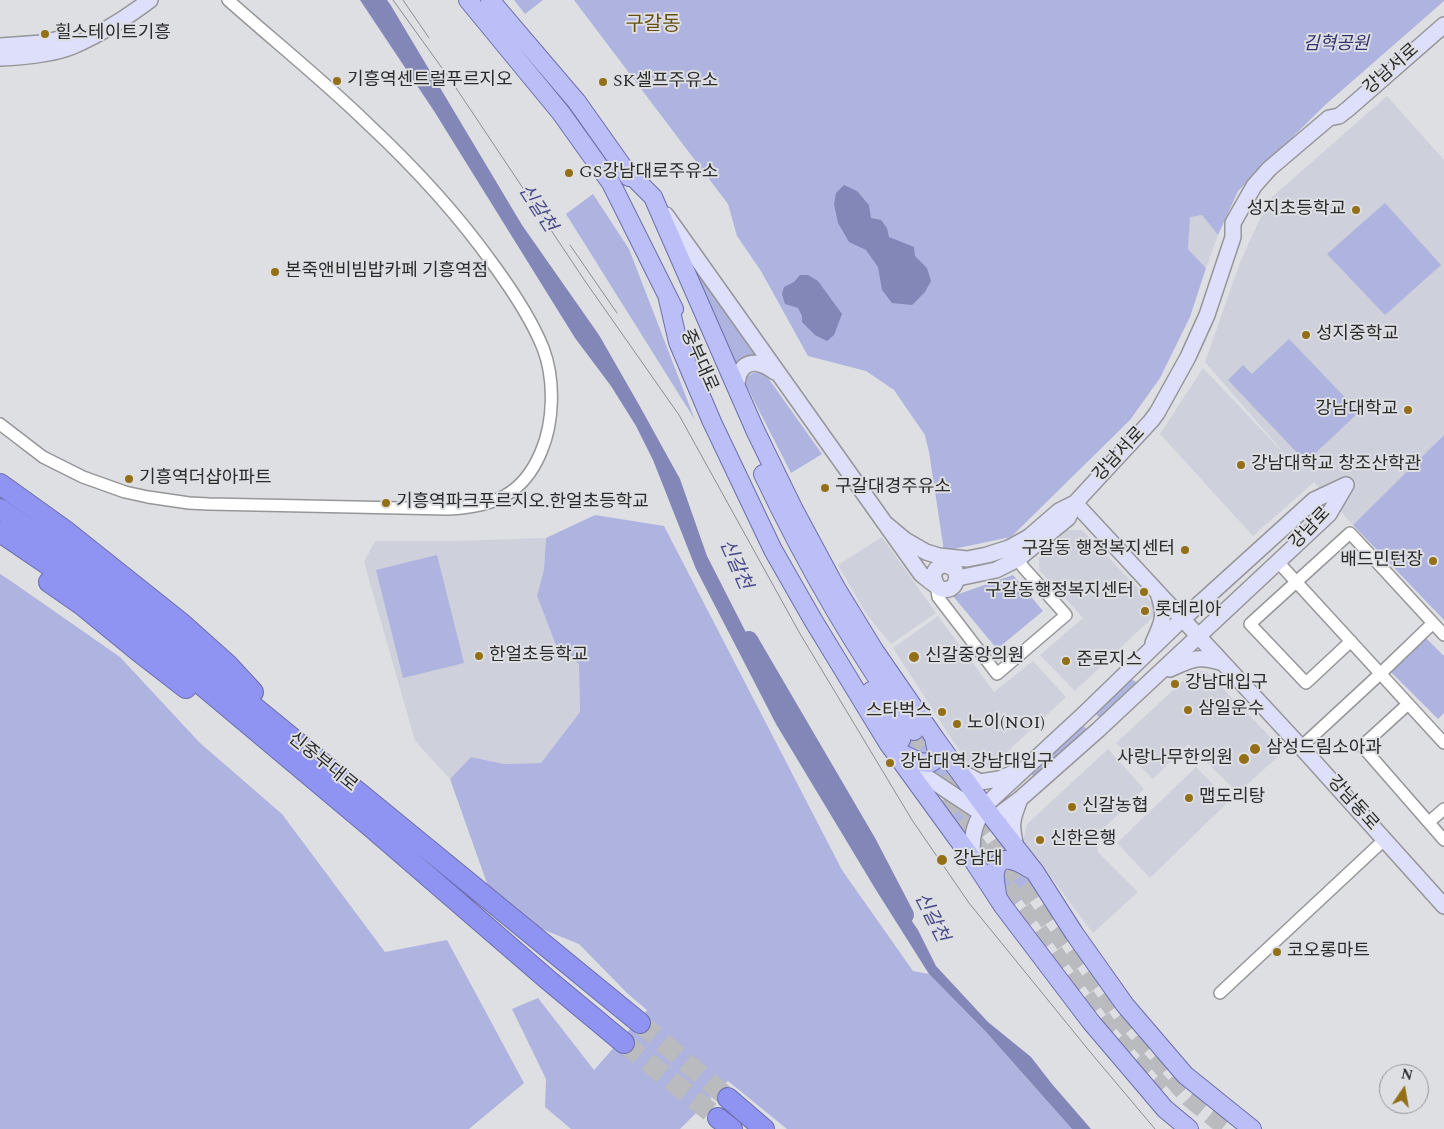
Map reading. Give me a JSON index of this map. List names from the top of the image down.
{
  "streets": {
    "highway": ["신중부대로"],
    "main road": ["중부대로"],
    "street": ["강남서로", "강남로", "강남동로"]
  },
  "crossings": [
    ["강남로", "강남동로"]
  ],
  "districts": ["구갈동"],
  "water": ["신갈천"],
  "parks": ["김혁공원"],
  "places": [
    "힐스테이트기흥",
    "기흥역센트럴푸르지오",
    "SK셀프주유소",
    "GS강남대로주유소",
    "성지초등학교",
    "본죽앤비빔밥카페 기흥역점",
    "성지중학교",
    "강남대학교",
    "강남대학교 창조산학관",
    "기흥역더샵아파트",
    "구갈대경주유소",
    "기흥역파크푸르지오.한얼초등학교",
    "구갈동 행정복지센터",
    "배드민턴장",
    "구갈동행정복지센터",
    "롯데리아",
    "한얼초등학교",
    "신갈중앙의원",
    "준로지스",
    "강남대입구",
    "삼일운수",
    "스타벅스",
    "노이(NOI)",
    "삼성드림소아과",
    "사랑나무한의원",
    "강남대역.강남대입구",
    "맵도리탕",
    "신갈농협",
    "신한은행",
    "강남대",
    "코오롱마트"
  ],
  "north": "top"
}
